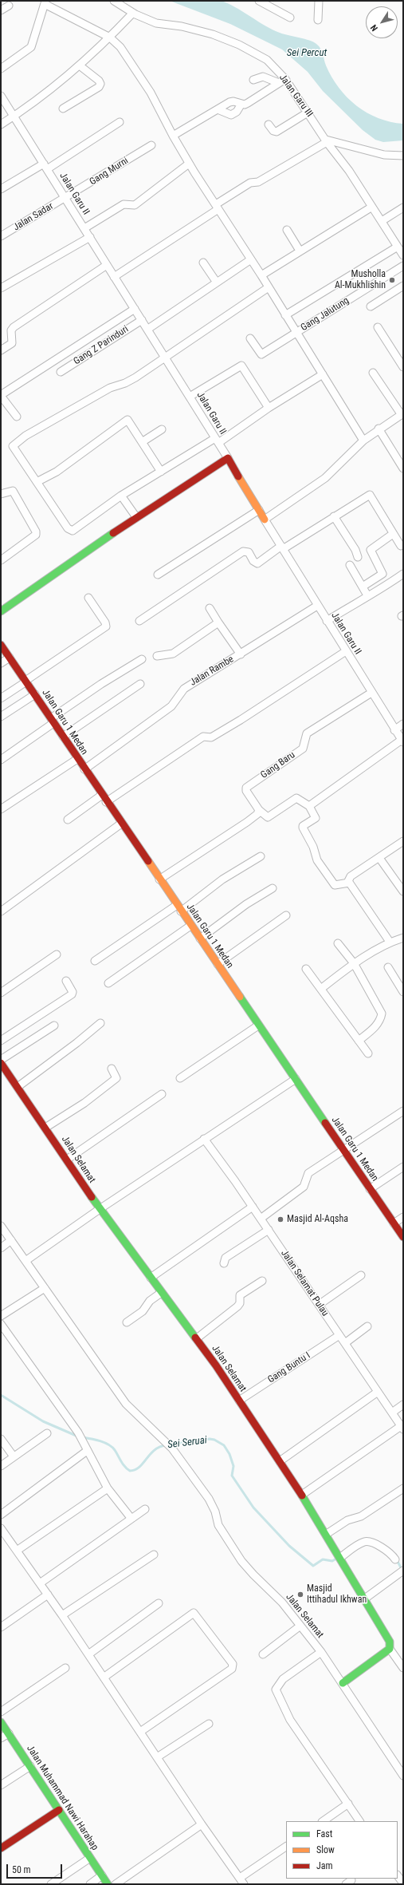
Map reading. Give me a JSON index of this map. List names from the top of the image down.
{
  "streets": {
    "street": [
      "Jalan Garu III",
      "Gang Murni",
      "Jalan Garu II",
      "Jalan Sadar",
      "Gang Jalutung",
      "Gang Z Parinduri",
      "Jalan Rambe",
      "Jalan Garu 1 Medan",
      "Gang Baru",
      "Jalan Selamat",
      "Jalan Selamat Pulau",
      "Gang Buntu I",
      "Jalan Muhammad Nawi Harahap"
    ]
  },
  "crossings": [
    ["Gang Murni", "Jalan Garu II"],
    ["Gang Murni", "Jalan Sadar"],
    ["Jalan Garu II", "Jalan Sadar"],
    ["Jalan Garu II", "Gang Z Parinduri"],
    ["Jalan Garu II", "Jalan Rambe"],
    ["Jalan Garu II", "Gang Baru"],
    ["Jalan Rambe", "Jalan Garu 1 Medan"],
    ["Jalan Selamat", "Gang Buntu I"],
    ["Jalan Selamat Pulau", "Gang Buntu I"]
  ],
  "water": ["Sei Percut", "Sei Seruai"],
  "places": ["Musholla Al-Mukhlishin", "Masjid Al-Aqsha", "Masjid Ittihadul Ikhwan"],
  "legend": ["Fast", "Slow", "Jam"],
  "scale_bar": "50 m",
  "north": "bottom left"
}
